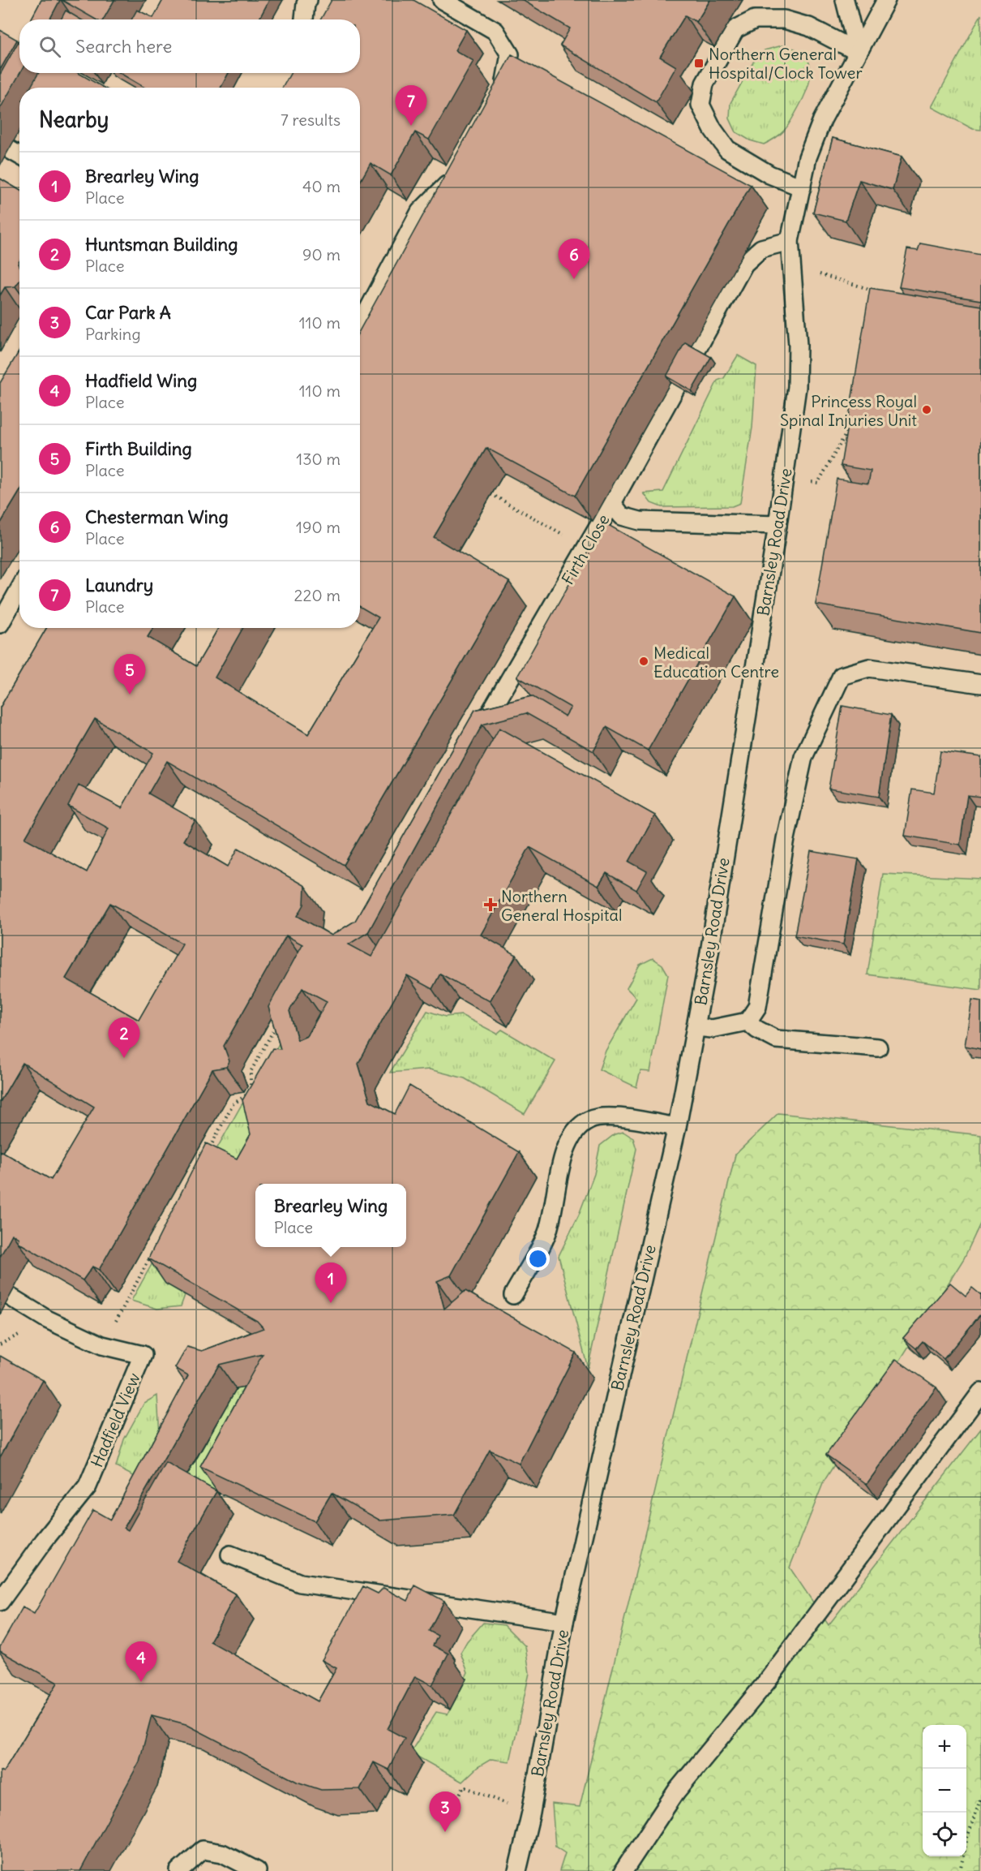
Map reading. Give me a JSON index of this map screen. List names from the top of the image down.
{
  "streets": {
    "lane": ["Barnsley Road Drive", "Firth Close", "Hadfield View"]
  },
  "crossings": [
    ["Barnsley Road Drive", "Firth Close"]
  ],
  "places": {
    "transit": ["Northern General Hospital/Clock Tower"],
    "other": ["Princess Royal Spinal Injuries Unit", "Medical Education Centre"],
    "health": ["Northern General Hospital"]
  },
  "page": {
    "search": "Search here",
    "pins": [
      "7",
      "6",
      "5",
      "2",
      "1",
      "4",
      "3"
    ],
    "heading": ["Nearby", "7 results"],
    "list": [
      {
        "mark": "1",
        "name": "Brearley Wing",
        "note": "Place",
        "value": "40 m"
      },
      {
        "mark": "2",
        "name": "Huntsman Building",
        "note": "Place",
        "value": "90 m"
      },
      {
        "mark": "3",
        "name": "Car Park A",
        "note": "Parking",
        "value": "110 m"
      },
      {
        "mark": "4",
        "name": "Hadfield Wing",
        "note": "Place",
        "value": "110 m"
      },
      {
        "mark": "5",
        "name": "Firth Building",
        "note": "Place",
        "value": "130 m"
      },
      {
        "mark": "6",
        "name": "Chesterman Wing",
        "note": "Place",
        "value": "190 m"
      },
      {
        "mark": "7",
        "name": "Laundry",
        "note": "Place",
        "value": "220 m"
      }
    ],
    "popup": ["Brearley Wing", "Place"],
    "map_buttons": ["+", "−"]
  }
}
